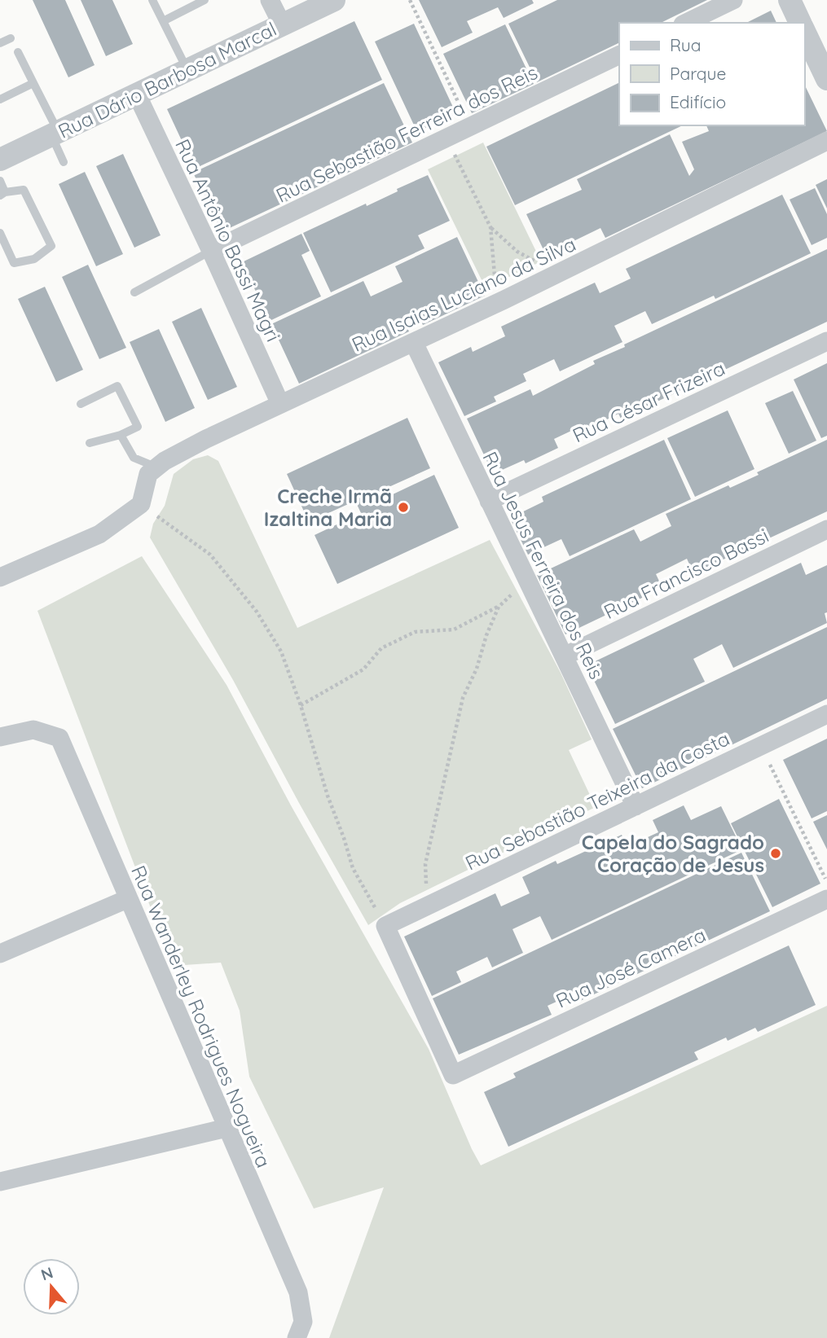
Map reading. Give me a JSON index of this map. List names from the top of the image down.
{
  "streets": {
    "street": [
      "Rua Dário Barbosa Marcal",
      "Rua Sebastião Ferreira dos Reis",
      "Rua Antônio Bassi Magri",
      "Rua Isaias Luciano da Silva",
      "Rua César Frizeira",
      "Rua Jesus Ferreira dos Reis",
      "Rua Francisco Bassi",
      "Rua Sebastião Teixeira da Costa",
      "Rua José Camera",
      "Rua Wanderley Rodrigues Nogueira"
    ]
  },
  "crossings": [
    ["Rua Dário Barbosa Marcal", "Rua Antônio Bassi Magri"],
    ["Rua Sebastião Ferreira dos Reis", "Rua Antônio Bassi Magri"],
    ["Rua Antônio Bassi Magri", "Rua Isaias Luciano da Silva"],
    ["Rua Isaias Luciano da Silva", "Rua Jesus Ferreira dos Reis"],
    ["Rua César Frizeira", "Rua Jesus Ferreira dos Reis"],
    ["Rua Jesus Ferreira dos Reis", "Rua Francisco Bassi"],
    ["Rua Jesus Ferreira dos Reis", "Rua Sebastião Teixeira da Costa"],
    ["Rua Sebastião Teixeira da Costa", "Rua José Camera"]
  ],
  "places": ["Creche Irmã Izaltina Maria", "Capela do Sagrado Coração de Jesus"],
  "legend": ["Rua", "Parque", "Edifício"],
  "north": "top"
}
